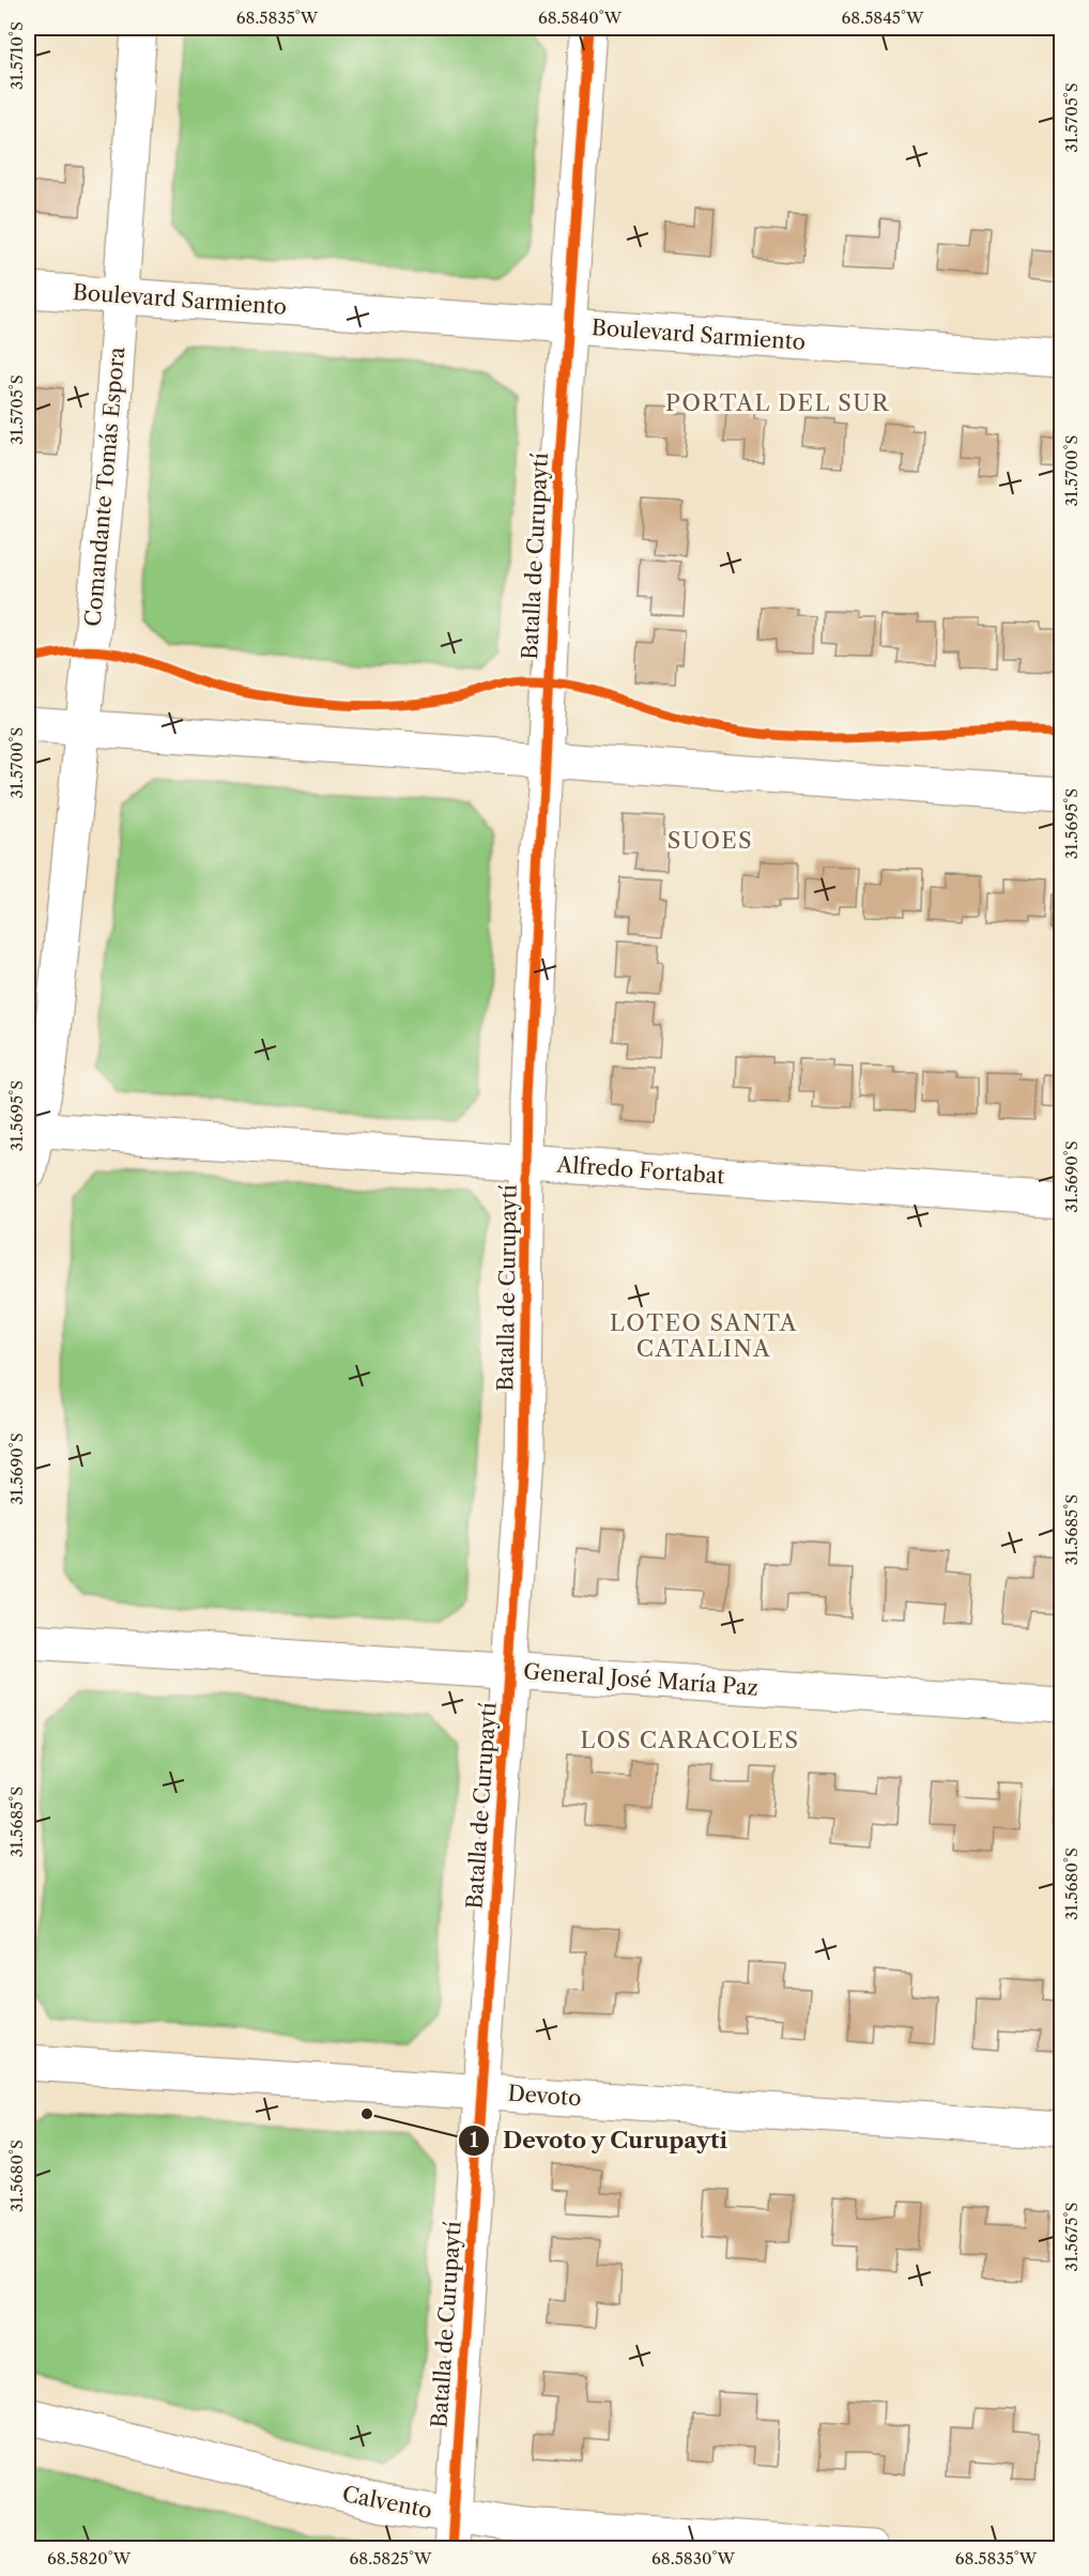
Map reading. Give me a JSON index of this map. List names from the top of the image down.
{
  "streets": {
    "street": [
      "Boulevard Sarmiento",
      "Comandante Tomás Espora",
      "Batalla de Curupaytí",
      "Alfredo Fortabat",
      "General José María Paz",
      "Devoto",
      "Calvento"
    ]
  },
  "crossings": [
    ["Boulevard Sarmiento", "Comandante Tomás Espora"],
    ["Boulevard Sarmiento", "Batalla de Curupaytí"],
    ["Comandante Tomás Espora", "Alfredo Fortabat"],
    ["Batalla de Curupaytí", "Alfredo Fortabat"],
    ["Batalla de Curupaytí", "General José María Paz"],
    ["Batalla de Curupaytí", "Devoto"],
    ["Batalla de Curupaytí", "Calvento"]
  ],
  "districts": [
    "PORTAL DEL SUR",
    "SUOES",
    "LOTEO SANTA CATALINA",
    "LOS CARACOLES"
  ],
  "places": ["Devoto y Curupayti"],
  "coordinates": [
    "68.5835°W",
    "68.5840°W",
    "68.5845°W",
    "31.5710°S",
    "31.5705°S",
    "31.5700°S",
    "31.5695°S",
    "31.5690°S",
    "31.5685°S",
    "31.5680°S",
    "31.5675°S",
    "68.5820°W",
    "68.5825°W",
    "68.5830°W"
  ]
}
